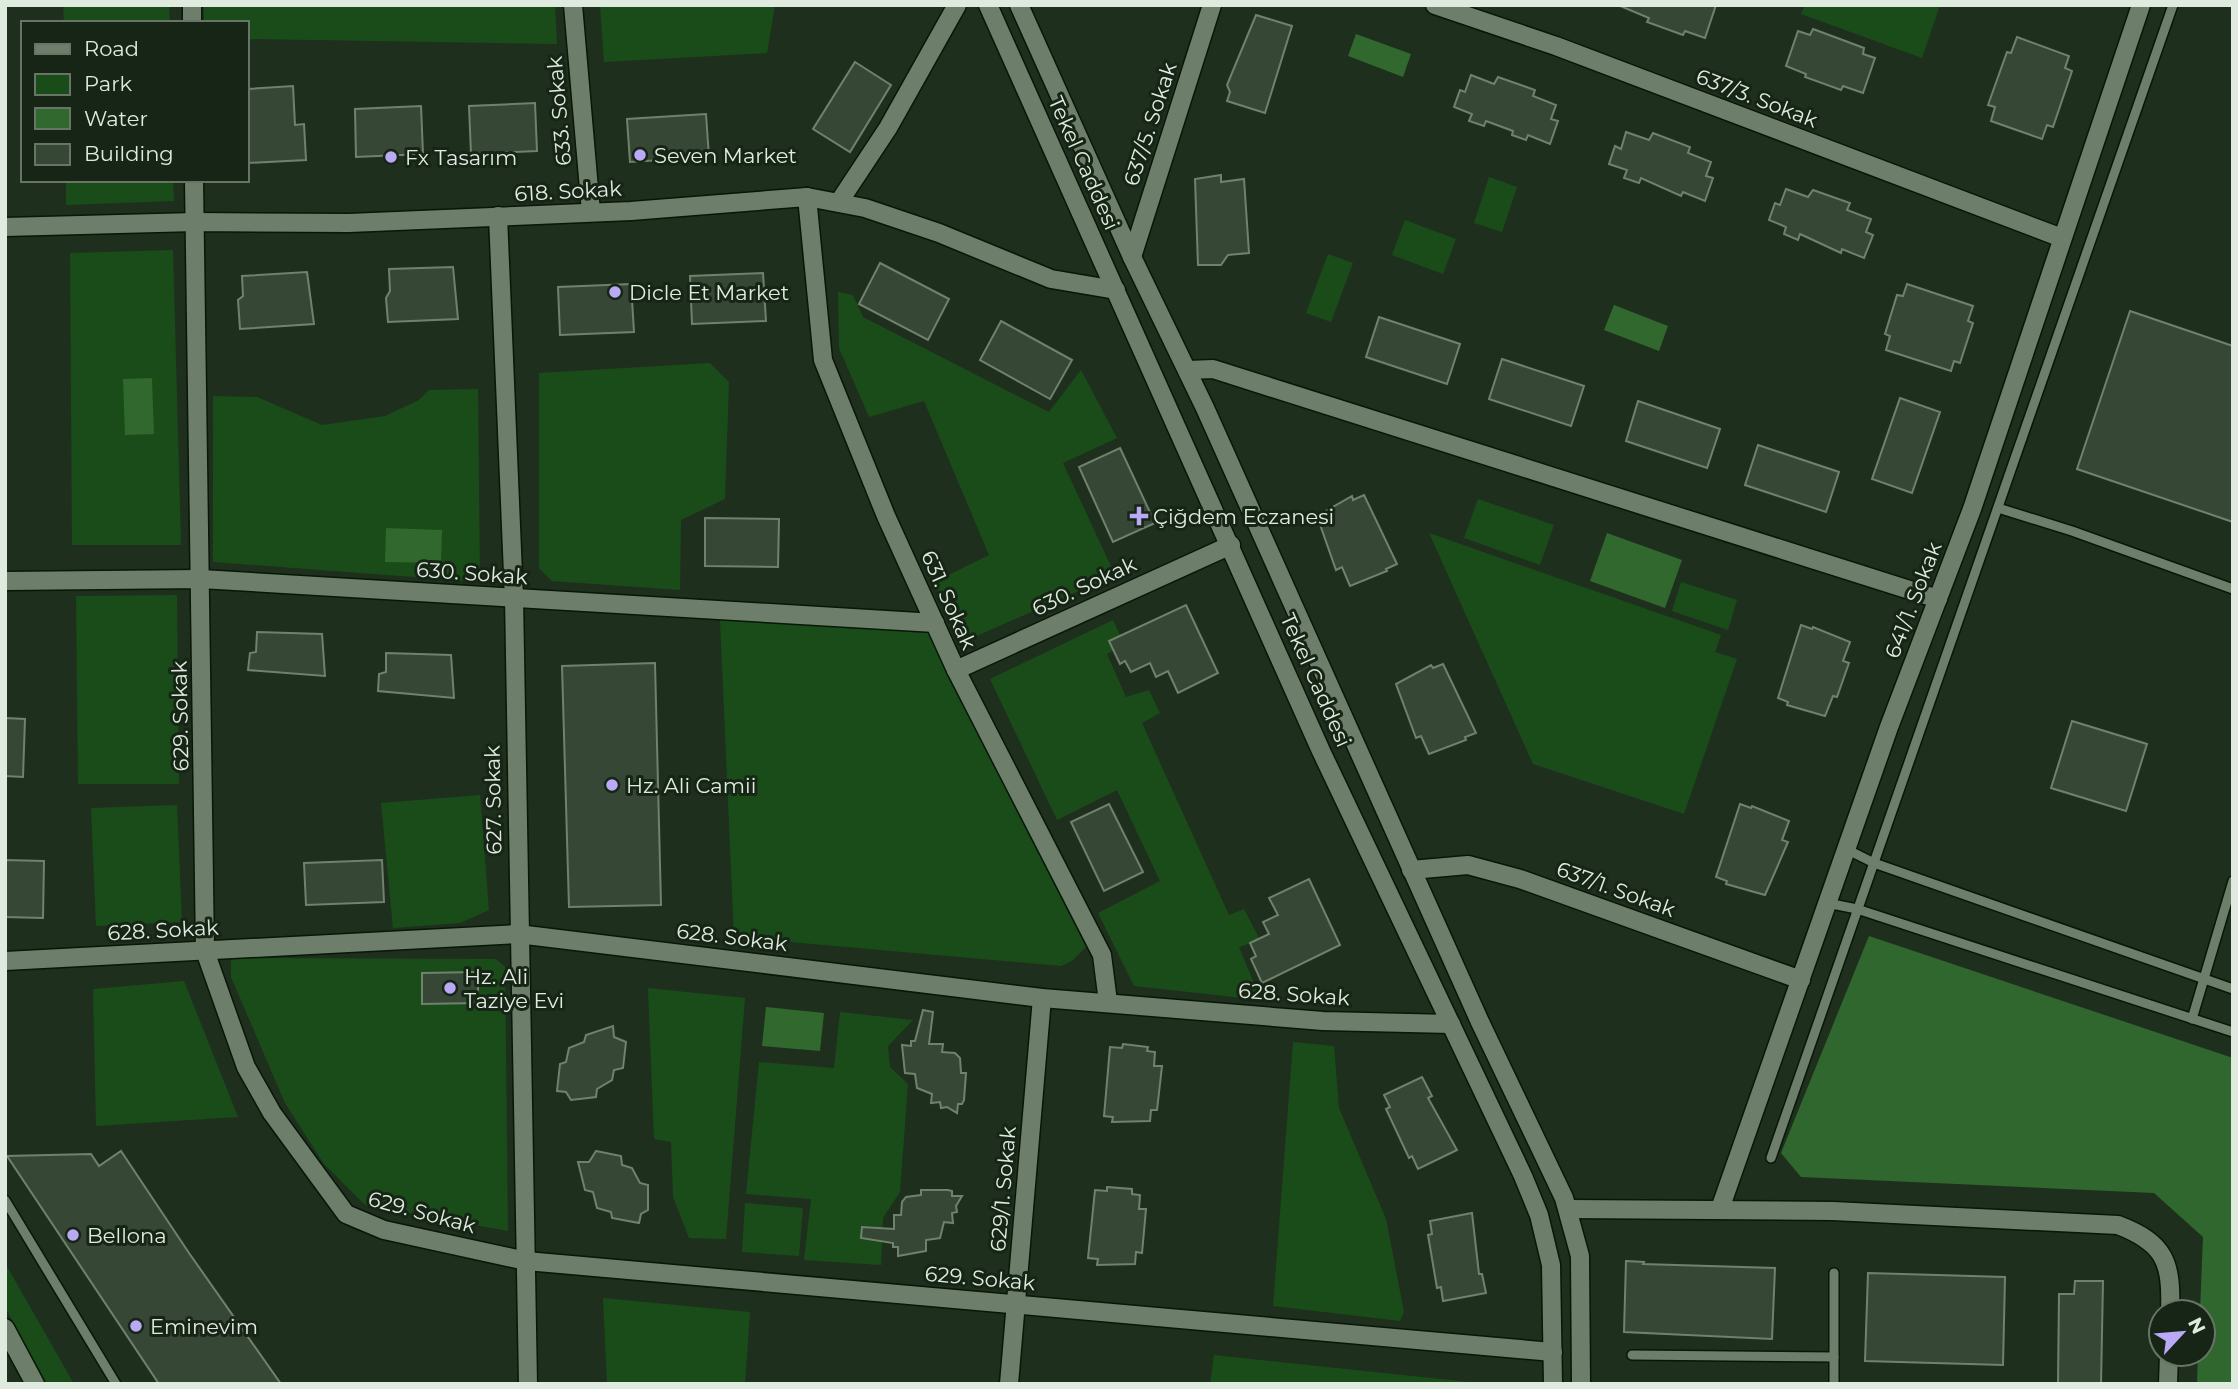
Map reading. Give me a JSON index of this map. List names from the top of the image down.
{
  "streets": {
    "street": [
      "637/3. Sokak",
      "633. Sokak",
      "637/5. Sokak",
      "Tekel Caddesi",
      "618. Sokak",
      "630. Sokak",
      "631. Sokak",
      "641/1. Sokak",
      "629. Sokak",
      "627. Sokak",
      "637/1. Sokak",
      "628. Sokak",
      "629/1. Sokak"
    ]
  },
  "crossings": [
    ["637/3. Sokak", "641/1. Sokak"],
    ["633. Sokak", "618. Sokak"],
    ["Tekel Caddesi", "618. Sokak"],
    ["Tekel Caddesi", "630. Sokak"],
    ["Tekel Caddesi", "629. Sokak"],
    ["Tekel Caddesi", "628. Sokak"],
    ["618. Sokak", "631. Sokak"],
    ["618. Sokak", "629. Sokak"],
    ["618. Sokak", "627. Sokak"],
    ["630. Sokak", "631. Sokak"],
    ["630. Sokak", "629. Sokak"],
    ["630. Sokak", "627. Sokak"],
    ["631. Sokak", "628. Sokak"],
    ["641/1. Sokak", "637/1. Sokak"],
    ["629. Sokak", "627. Sokak"],
    ["629. Sokak", "628. Sokak"],
    ["629. Sokak", "629/1. Sokak"],
    ["627. Sokak", "628. Sokak"],
    ["628. Sokak", "629/1. Sokak"]
  ],
  "places": {
    "other": [
      "Seven Market",
      "Fx Tasarım",
      "Dicle Et Market",
      "Hz. Ali Camii",
      "Hz. Ali Taziye Evi",
      "Bellona",
      "Eminevim"
    ],
    "health": ["Çiğdem Eczanesi"]
  },
  "legend": [
    "Road",
    "Park",
    "Water",
    "Building"
  ],
  "north": "top right"
}
